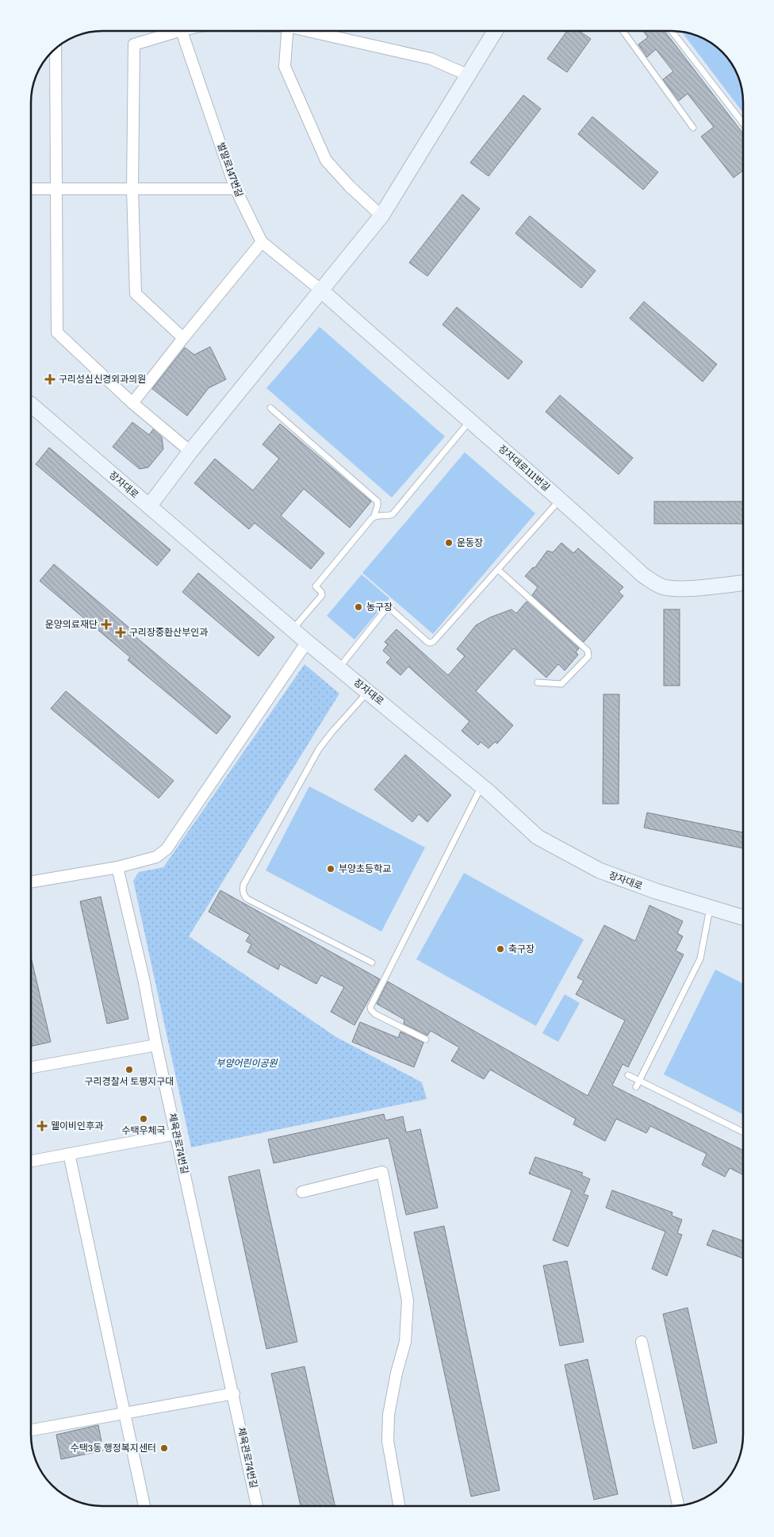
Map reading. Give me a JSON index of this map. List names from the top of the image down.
{
  "streets": {
    "street": [
      "벌말로147번길",
      "장자대로111번길",
      "장자대로",
      "체육관로74번길"
    ]
  },
  "crossings": [
    ["벌말로147번길", "장자대로111번길"]
  ],
  "parks": ["부양어린이공원"],
  "places": {
    "health": [
      "구리성심신경외과의원",
      "운양의료재단",
      "구리장중환산부인과",
      "웰이비인후과"
    ],
    "other": [
      "운동장",
      "농구장",
      "부양초등학교",
      "축구장",
      "구리경찰서 토평지구대",
      "수택우체국",
      "수택3동 행정복지센터"
    ]
  }
}
